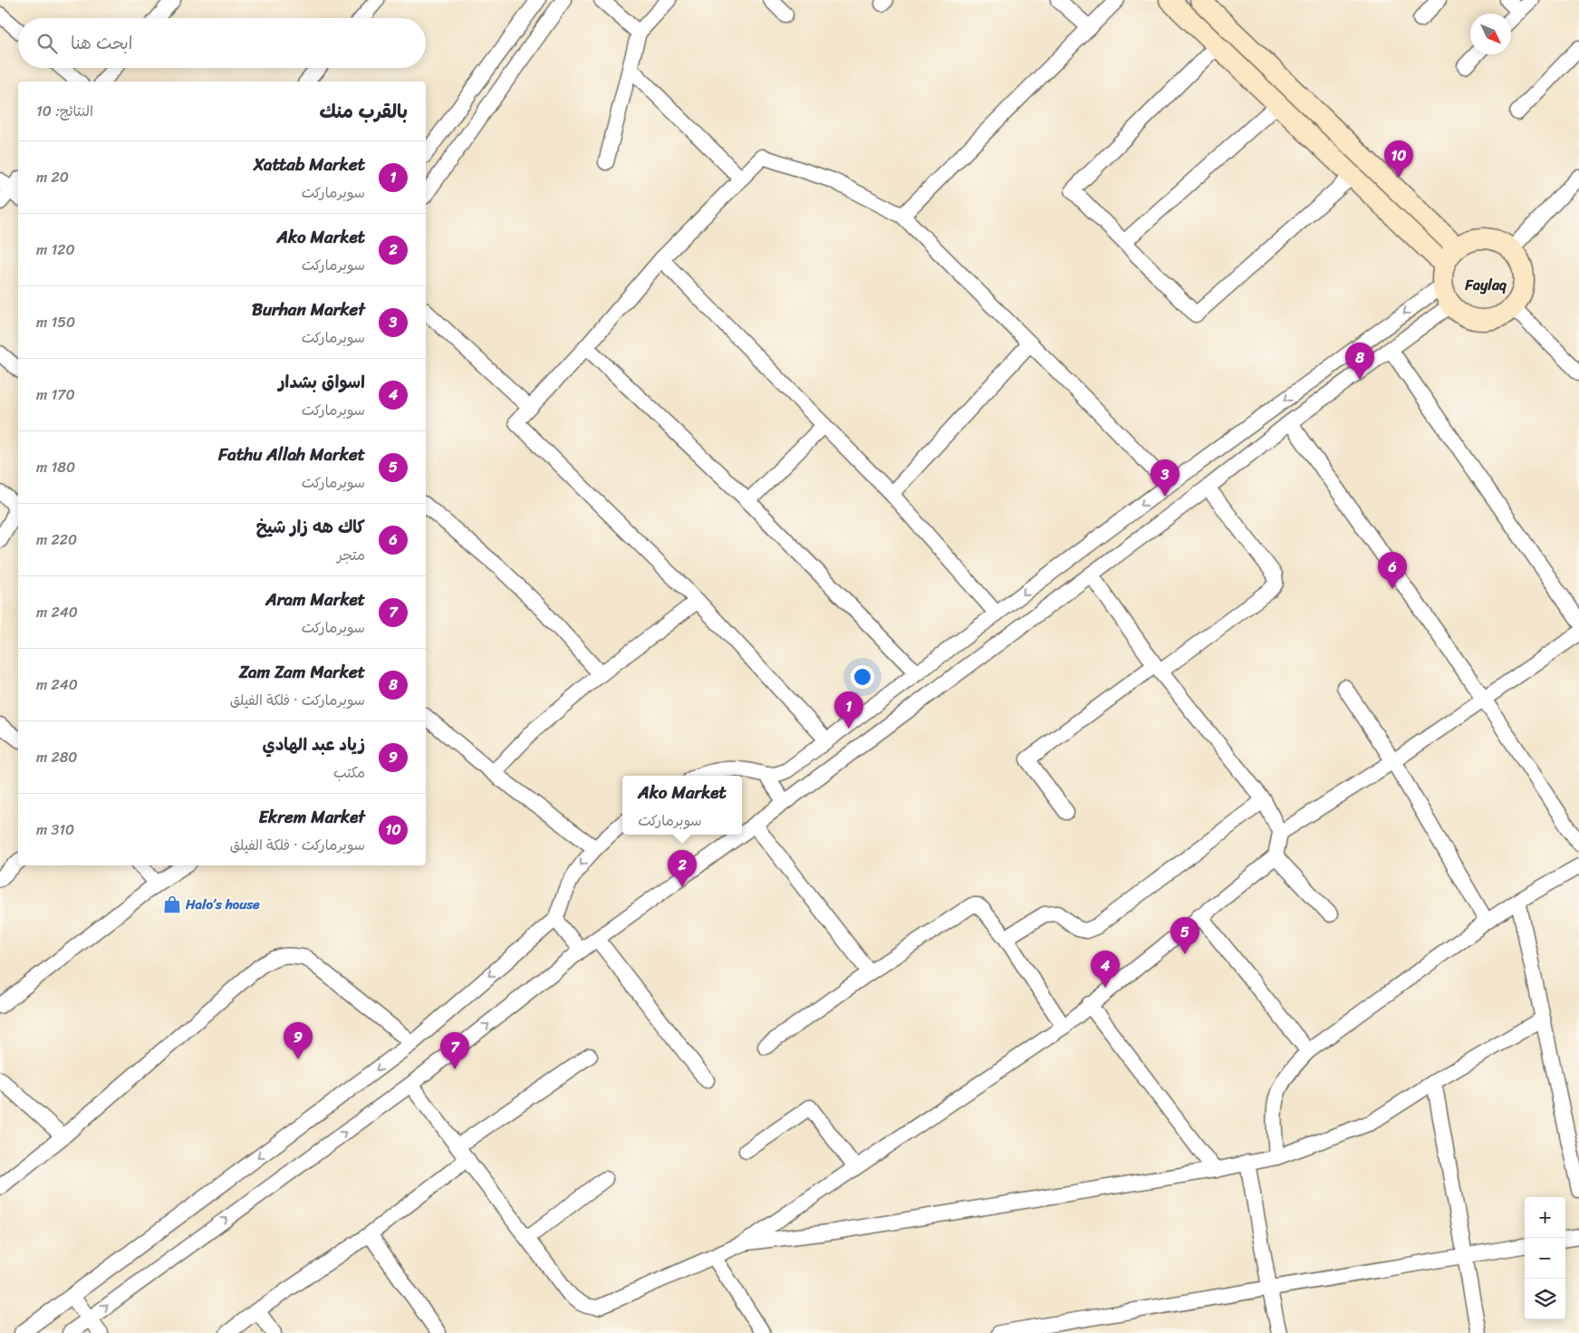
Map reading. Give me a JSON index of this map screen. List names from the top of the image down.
{
  "districts": ["Faylaq"],
  "places": {
    "shop": ["Halo’s house"]
  },
  "north": "bottom right",
  "page": {
    "search": "ابحث هنا",
    "heading": ["بالقرب منك", "النتائج: 10"],
    "pins": [
      "10",
      "8",
      "3",
      "6",
      "1",
      "2",
      "5",
      "4",
      "9",
      "7"
    ],
    "list": [
      {
        "mark": "1",
        "name": "Xattab Market",
        "note": "سوبرماركت",
        "value": "20 m"
      },
      {
        "mark": "2",
        "name": "Ako Market",
        "note": "سوبرماركت",
        "value": "120 m"
      },
      {
        "mark": "3",
        "name": "Burhan Market",
        "note": "سوبرماركت",
        "value": "150 m"
      },
      {
        "mark": "4",
        "name": "اسواق بشدار",
        "note": "سوبرماركت",
        "value": "170 m"
      },
      {
        "mark": "5",
        "name": "Fathu Allah Market",
        "note": "سوبرماركت",
        "value": "180 m"
      },
      {
        "mark": "6",
        "name": "كاك هه زار شيخ",
        "note": "متجر",
        "value": "220 m"
      },
      {
        "mark": "7",
        "name": "Aram Market",
        "note": "سوبرماركت",
        "value": "240 m"
      },
      {
        "mark": "8",
        "name": "Zam Zam Market",
        "note": "سوبرماركت · فلكة الفيلق",
        "value": "240 m"
      },
      {
        "mark": "9",
        "name": "زياد عبد الهادي",
        "note": "مكتب",
        "value": "280 m"
      },
      {
        "mark": "10",
        "name": "Ekrem Market",
        "note": "سوبرماركت · فلكة الفيلق",
        "value": "310 m"
      }
    ],
    "popup": ["Ako Market", "سوبرماركت"],
    "map_buttons": ["+", "−"]
  }
}
